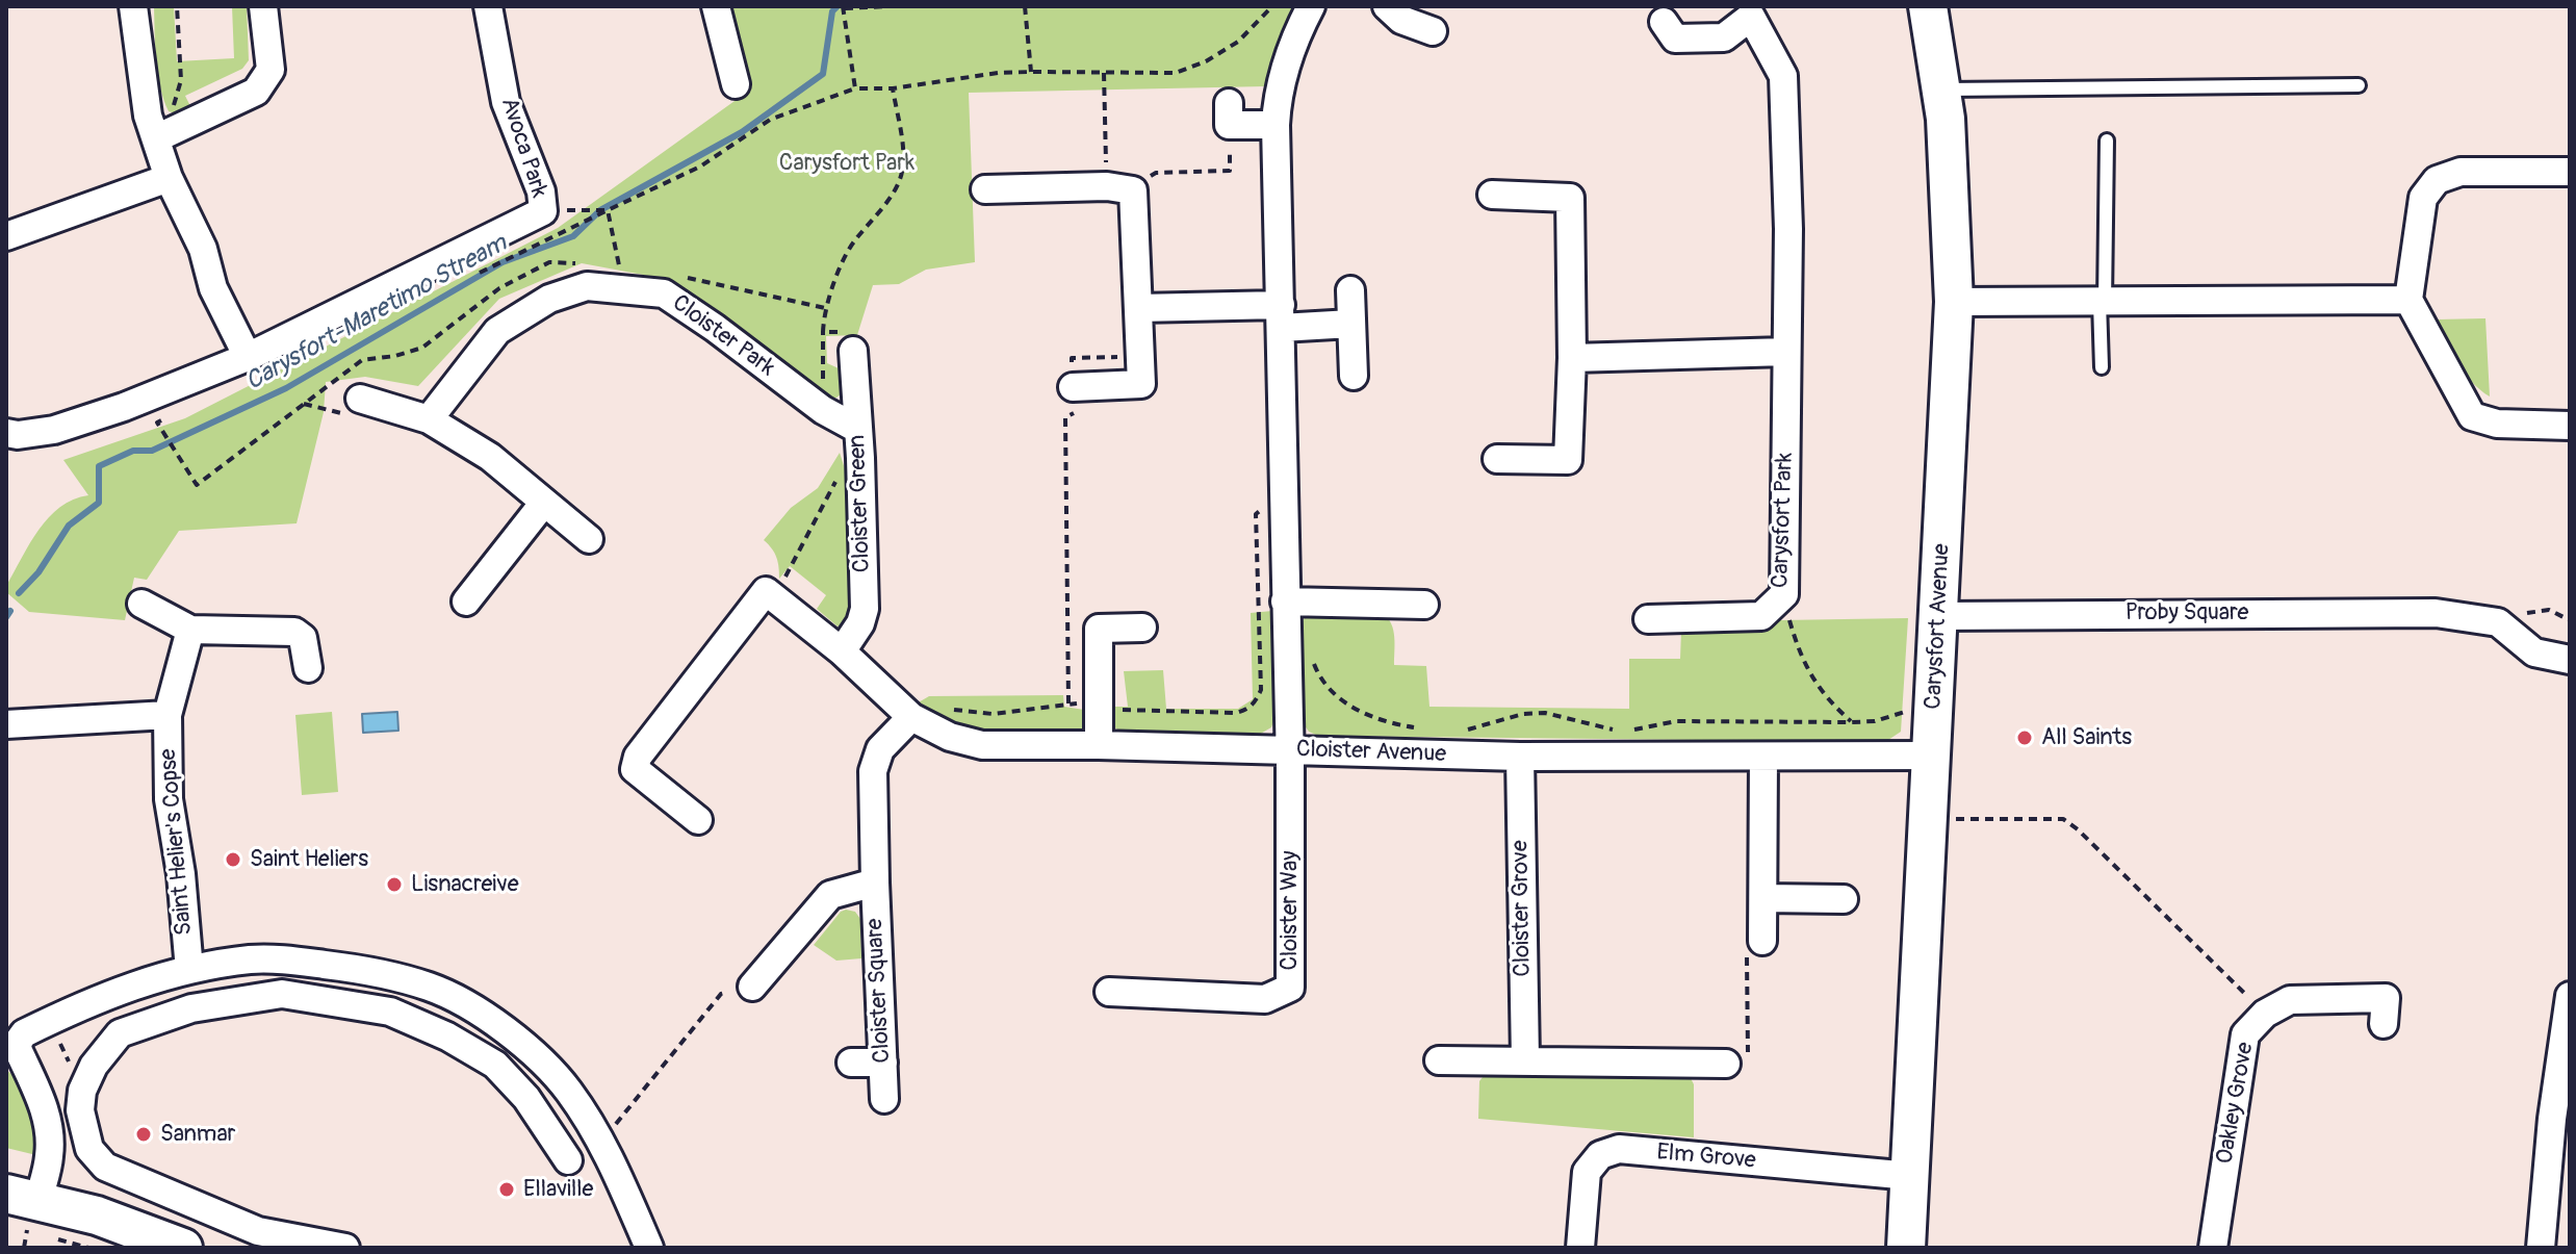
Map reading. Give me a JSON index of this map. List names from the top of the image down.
{
  "streets": {
    "main road": ["Carysfort Avenue"],
    "street": [
      "Avoca Park",
      "Cloister Park",
      "Cloister Green",
      "Carysfort Park",
      "Proby Square",
      "Cloister Avenue",
      "Saint Helier's Copse",
      "Cloister Grove",
      "Cloister Way",
      "Cloister Square",
      "Oakley Grove",
      "Elm Grove"
    ]
  },
  "crossings": [
    ["Cloister Park", "Cloister Green"],
    ["Cloister Green", "Cloister Avenue"],
    ["Proby Square", "Carysfort Avenue"],
    ["Carysfort Avenue", "Cloister Avenue"],
    ["Carysfort Avenue", "Elm Grove"],
    ["Cloister Avenue", "Cloister Grove"],
    ["Cloister Avenue", "Cloister Way"],
    ["Cloister Avenue", "Cloister Square"]
  ],
  "water": ["Carysfort-Maretimo Stream"],
  "parks": ["Carysfort Park"],
  "places": [
    "All Saints",
    "Saint Heliers",
    "Lisnacreive",
    "Sanmar",
    "Ellaville"
  ]
}
